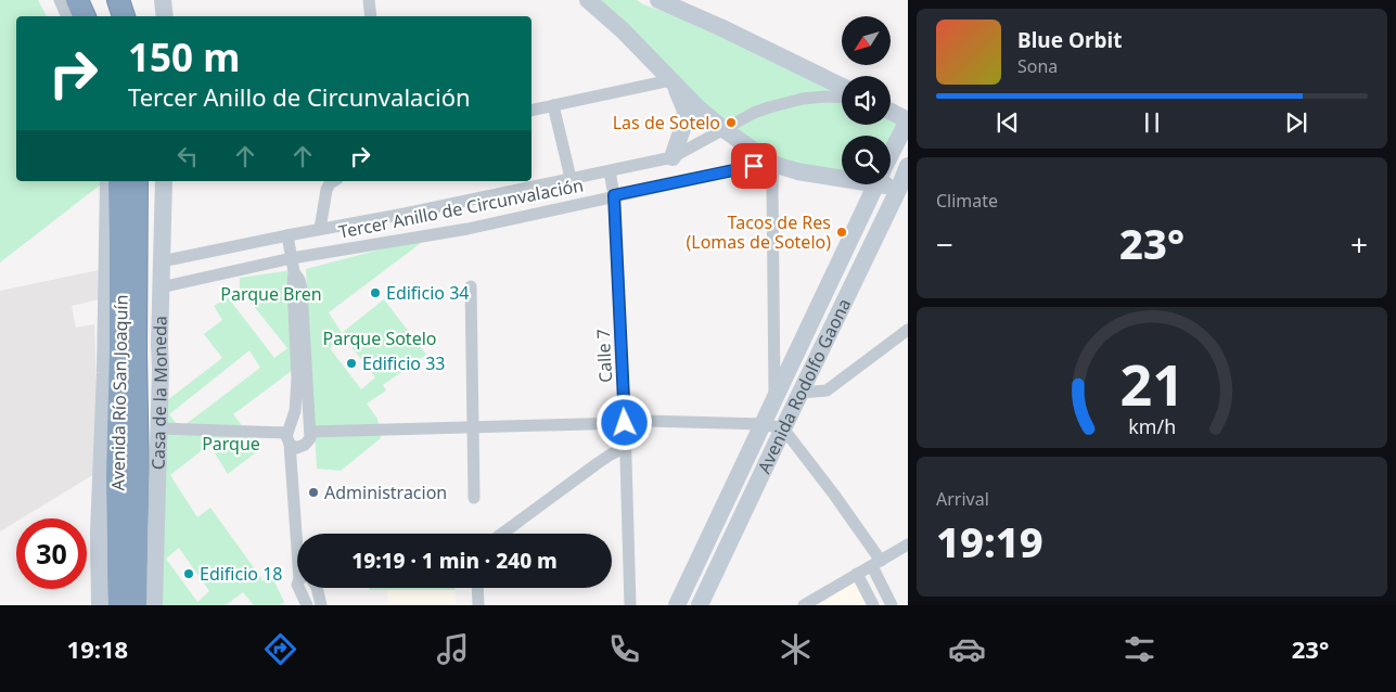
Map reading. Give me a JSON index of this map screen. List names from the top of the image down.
{
  "streets": {
    "highway": ["Avenida Río San Joaquín"],
    "main road": ["Avenida Rodolfo Gaona", "Casa de la Moneda"],
    "street": ["Tercer Anillo de Circunvalación", "Calle 7"]
  },
  "crossings": [
    ["Tercer Anillo de Circunvalación", "Calle 7"],
    ["Tercer Anillo de Circunvalación", "Casa de la Moneda"]
  ],
  "parks": ["Parque Bren", "Parque Sotelo", "Parque"],
  "places": [
    "Las de Sotelo",
    "Tacos de Res (Lomas de Sotelo)",
    "Edificio 34",
    "Edificio 33",
    "Administracion",
    "Edificio 18"
  ],
  "north": "bottom left",
  "page": {
    "turn": ["150 m", "Tercer Anillo de Circunvalación"],
    "song": ["Blue Orbit", "Sona"],
    "tile": [
      "Climate",
      ["Arrival", "19:19"]
    ],
    "heat": ["−", "23°", "+"],
    "limit": "30",
    "trip": "19:19 · 1 min · 240 m",
    "tabs": ["19:18", "23°"],
    "gauge": ["21", "km/h"]
  }
}
